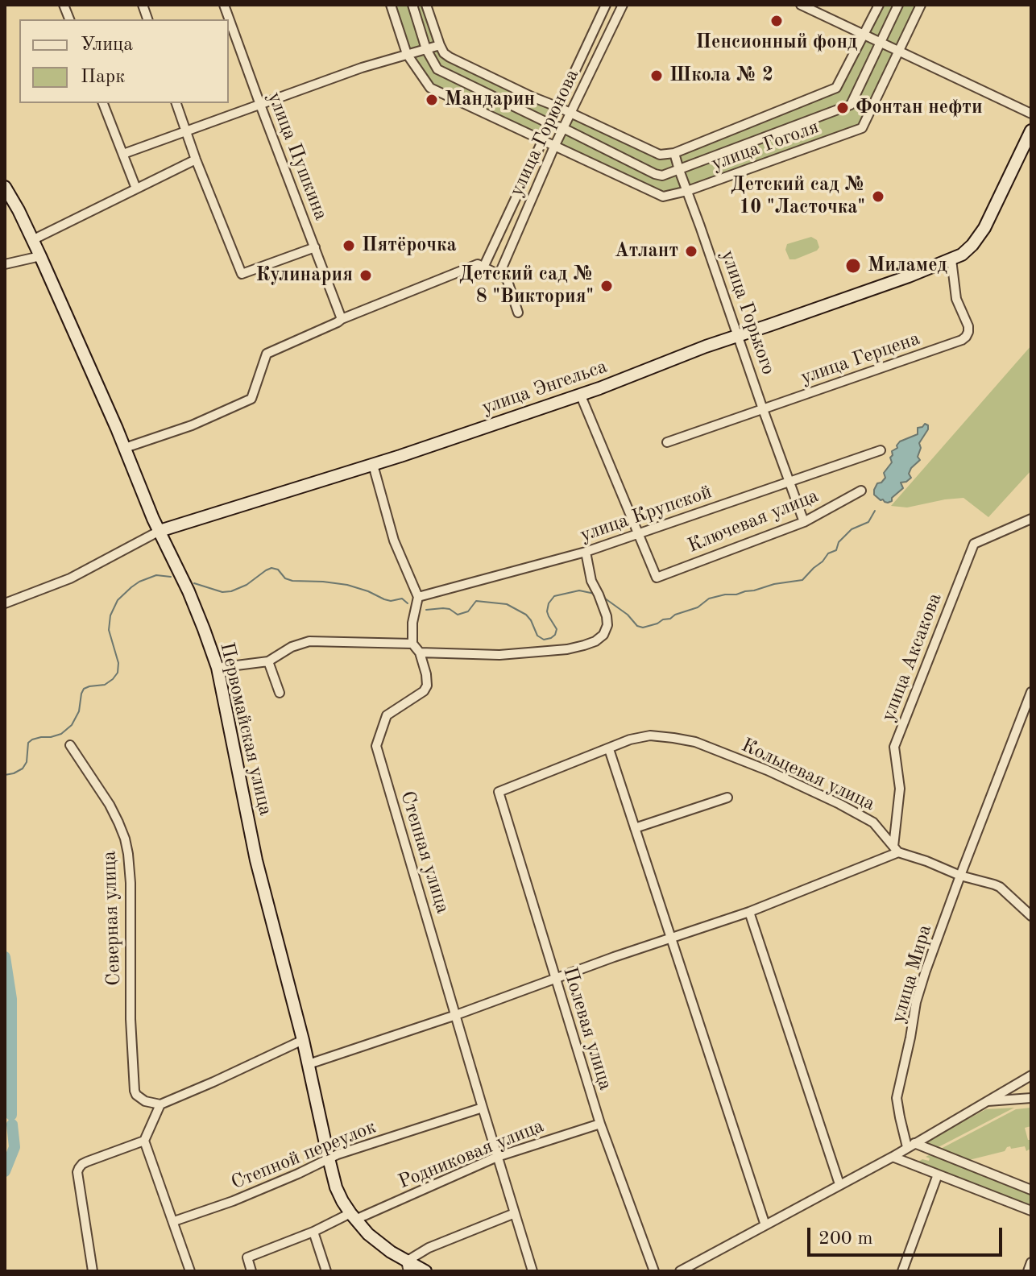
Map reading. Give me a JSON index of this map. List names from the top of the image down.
{
  "streets": {
    "street": [
      "улица Горюнова",
      "улица Гоголя",
      "улица Пушкина",
      "улица Горького",
      "улица Герцена",
      "улица Энгельса",
      "улица Крупской",
      "Ключевая улица",
      "улица Аксакова",
      "Первомайская улица",
      "Кольцевая улица",
      "Степная улица",
      "Северная улица",
      "улица Мира",
      "Полевая улица",
      "Родниковая улица",
      "Степной переулок"
    ]
  },
  "crossings": [
    ["улица Горюнова", "улица Гоголя"],
    ["улица Гоголя", "улица Горького"],
    ["улица Горького", "улица Герцена"],
    ["улица Горького", "улица Энгельса"],
    ["улица Горького", "улица Крупской"],
    ["улица Горького", "Ключевая улица"],
    ["улица Герцена", "улица Энгельса"],
    ["улица Энгельса", "Первомайская улица"],
    ["улица Крупской", "Ключевая улица"],
    ["улица Аксакова", "Кольцевая улица"],
    ["Первомайская улица", "Родниковая улица"],
    ["Первомайская улица", "Степной переулок"],
    ["Кольцевая улица", "Полевая улица"],
    ["Степная улица", "Родниковая улица"],
    ["Степная улица", "Степной переулок"],
    ["Полевая улица", "Родниковая улица"]
  ],
  "places": [
    "Пенсионный фонд",
    "Школа № 2",
    "Мандарин",
    "Фонтан нефти",
    "Детский сад № 10 \"Ласточка\"",
    "Пятёрочка",
    "Атлант",
    "Миламед",
    "Кулинария",
    "Детский сад № 8 \"Виктория\""
  ],
  "legend": ["Улица", "Парк"],
  "scale_bar": "200 m"
}
